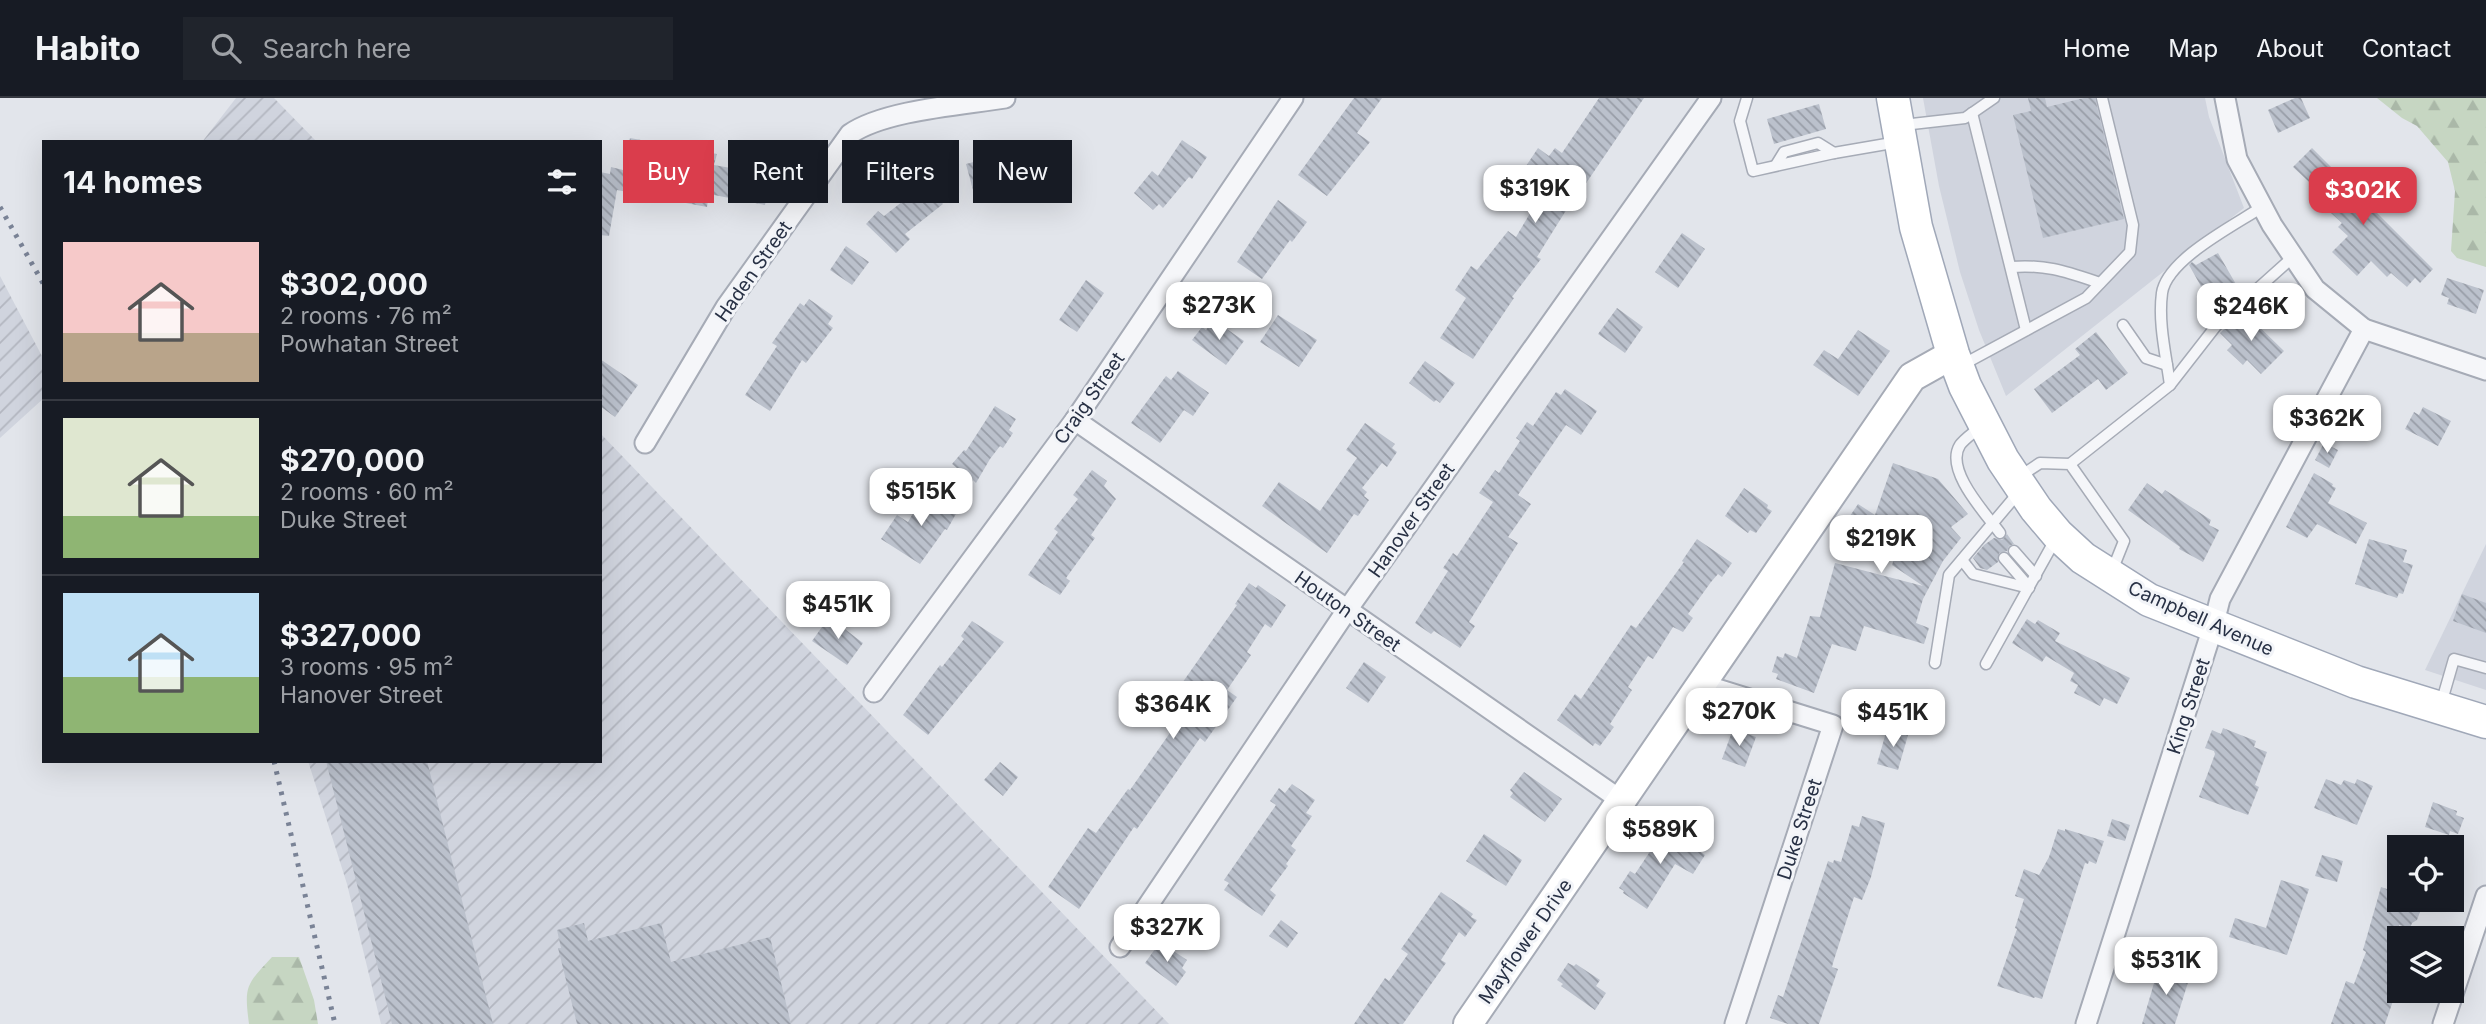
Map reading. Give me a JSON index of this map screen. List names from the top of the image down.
{
  "streets": {
    "main road": ["Campbell Avenue"],
    "street": [
      "Haden Street",
      "Craig Street",
      "Hanover Street",
      "Houton Street",
      "King Street",
      "Duke Street",
      "Mayflower Drive"
    ]
  },
  "crossings": [
    ["Craig Street", "Houton Street"],
    ["Hanover Street", "Houton Street"],
    ["Houton Street", "Mayflower Drive"],
    ["Campbell Avenue", "King Street"],
    ["Campbell Avenue", "Mayflower Drive"],
    ["Duke Street", "Mayflower Drive"]
  ],
  "page": {
    "header": "Habito",
    "search": "Search here",
    "nav": [
      "Home",
      "Map",
      "About",
      "Contact"
    ],
    "chip": [
      "Buy",
      "Rent",
      "Filters",
      "New"
    ],
    "heading": "14 homes",
    "price": [
      "$319K",
      "$302K",
      "$273K",
      "$246K",
      "$362K",
      "$515K",
      "$219K",
      "$451K",
      "$364K",
      "$270K",
      "$451K",
      "$589K",
      "$327K",
      "$531K"
    ],
    "list": [
      {
        "name": "$302,000",
        "note": "2 rooms · 76 m² · Powhatan Street"
      },
      {
        "name": "$270,000",
        "note": "2 rooms · 60 m² · Duke Street"
      },
      {
        "name": "$327,000",
        "note": "3 rooms · 95 m² · Hanover Street"
      }
    ]
  }
}
